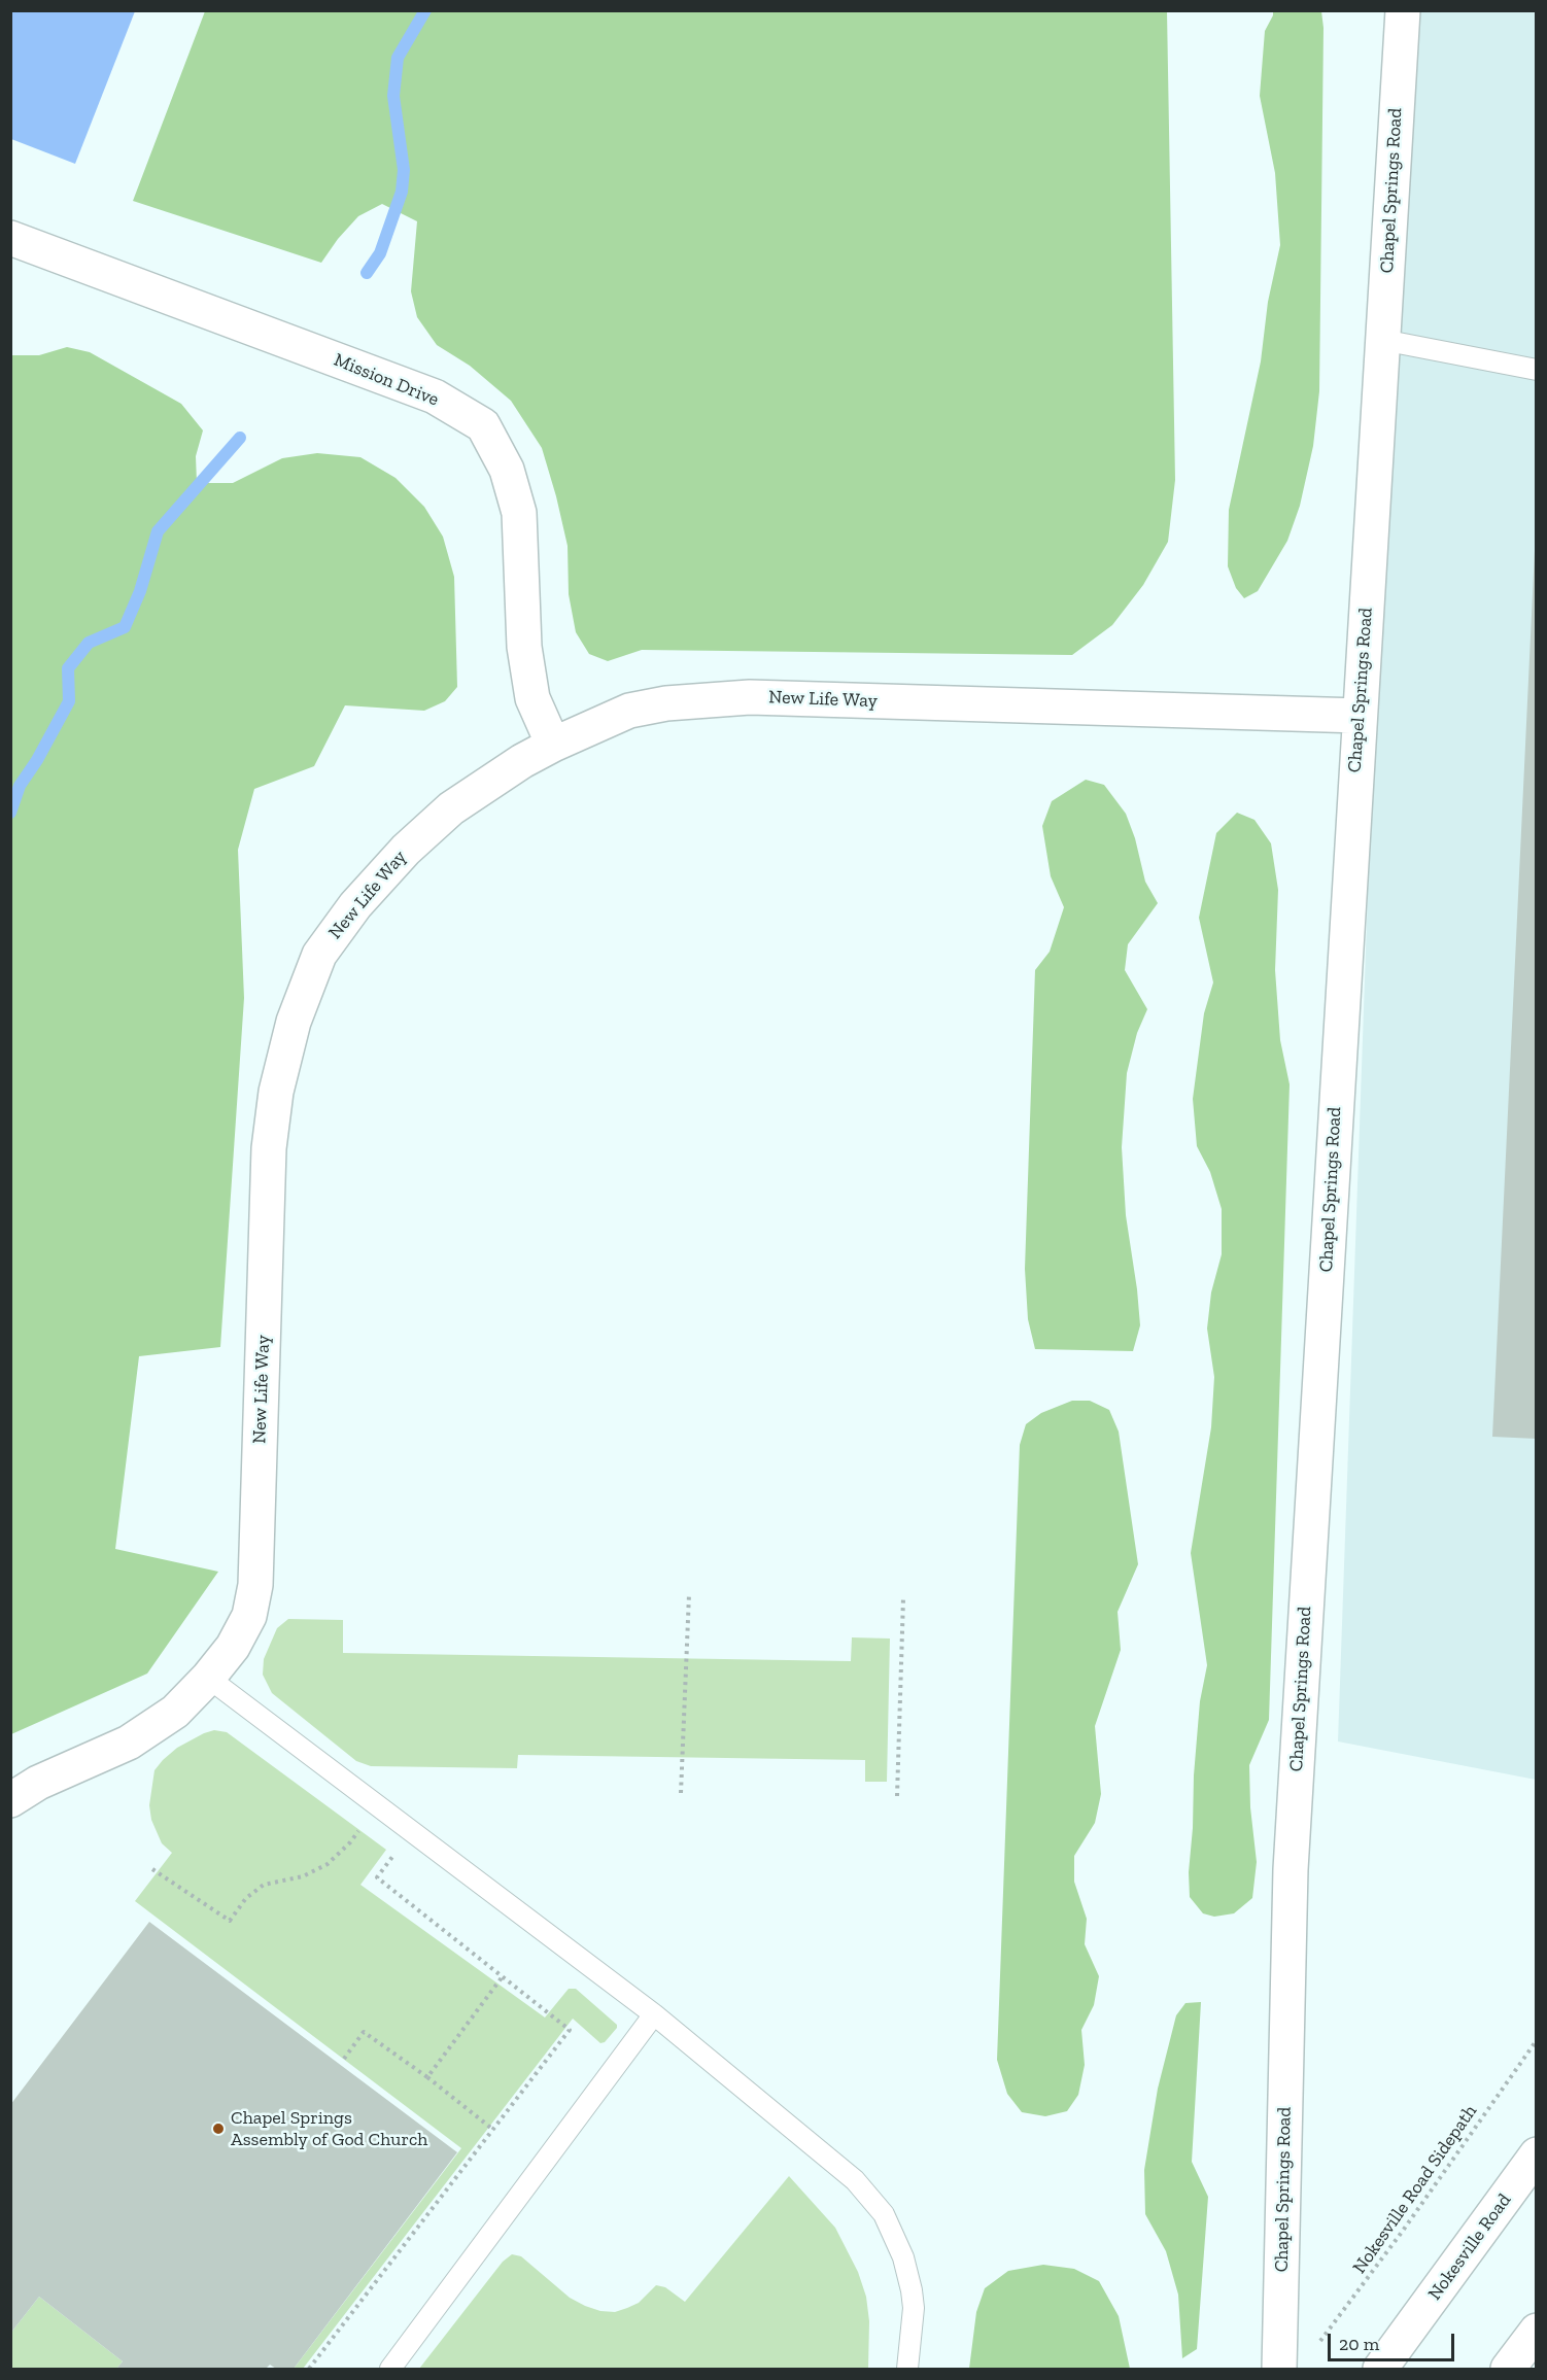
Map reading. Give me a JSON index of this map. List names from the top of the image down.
{
  "streets": {
    "main road": [
      "Chapel Springs Road",
      "Mission Drive",
      "New Life Way",
      "Nokesville Road"
    ],
    "path": ["Nokesville Road Sidepath"]
  },
  "crossings": [
    ["Chapel Springs Road", "New Life Way"],
    ["Mission Drive", "New Life Way"]
  ],
  "places": ["Chapel Springs Assembly of God Church"],
  "scale_bar": "20 m"
}
